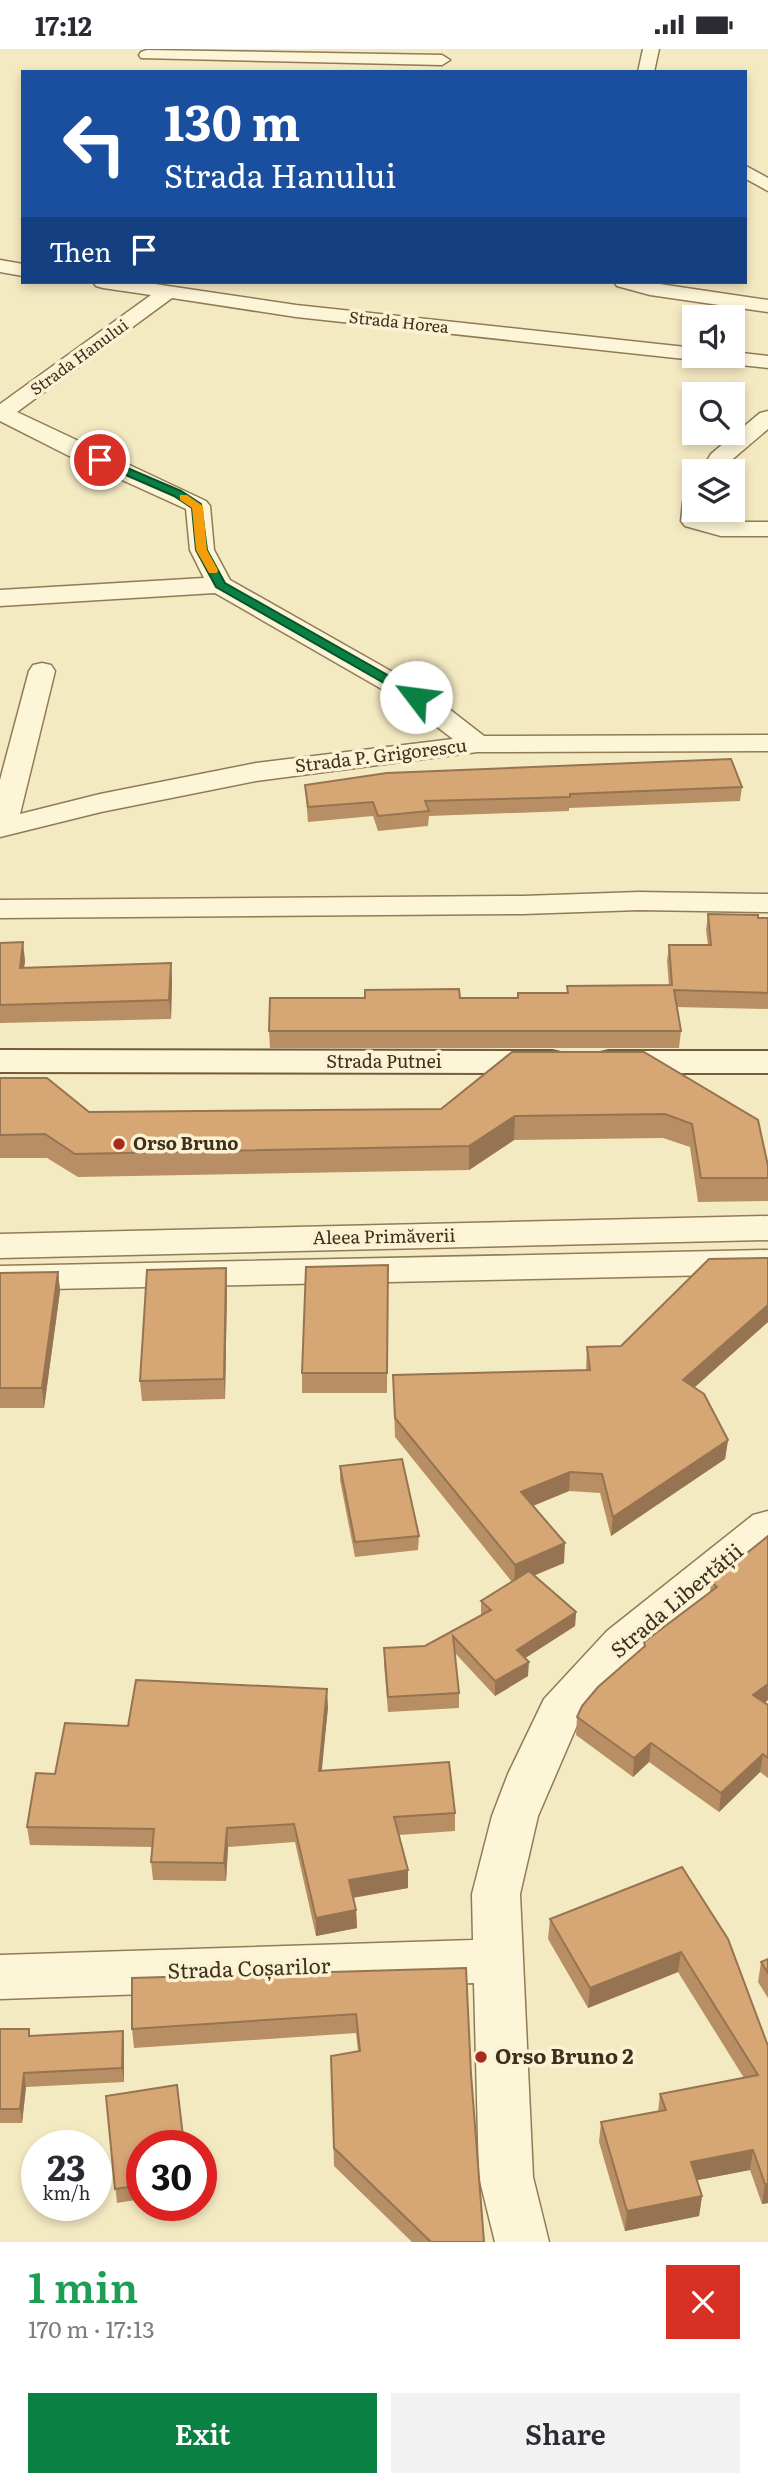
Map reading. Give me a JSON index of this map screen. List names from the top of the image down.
{
  "streets": {
    "main road": ["Strada Putnei"],
    "street": [
      "Strada Horea",
      "Strada Hanului",
      "Strada P. Grigorescu",
      "Aleea Primăverii",
      "Strada Libertății",
      "Strada Coșarilor"
    ]
  },
  "crossings": [
    ["Strada Horea", "Strada Hanului"],
    ["Strada Libertății", "Strada Coșarilor"]
  ],
  "places": ["Orso Bruno", "Orso Bruno 2"],
  "page": {
    "status": "17:12",
    "turn": ["130 m", "Strada Hanului"],
    "then": "Then",
    "speed": "23 km/h",
    "limit": "30",
    "heading": ["1 min", "170 m · 17:13"],
    "buttons": ["Exit", "Share"]
  }
}
